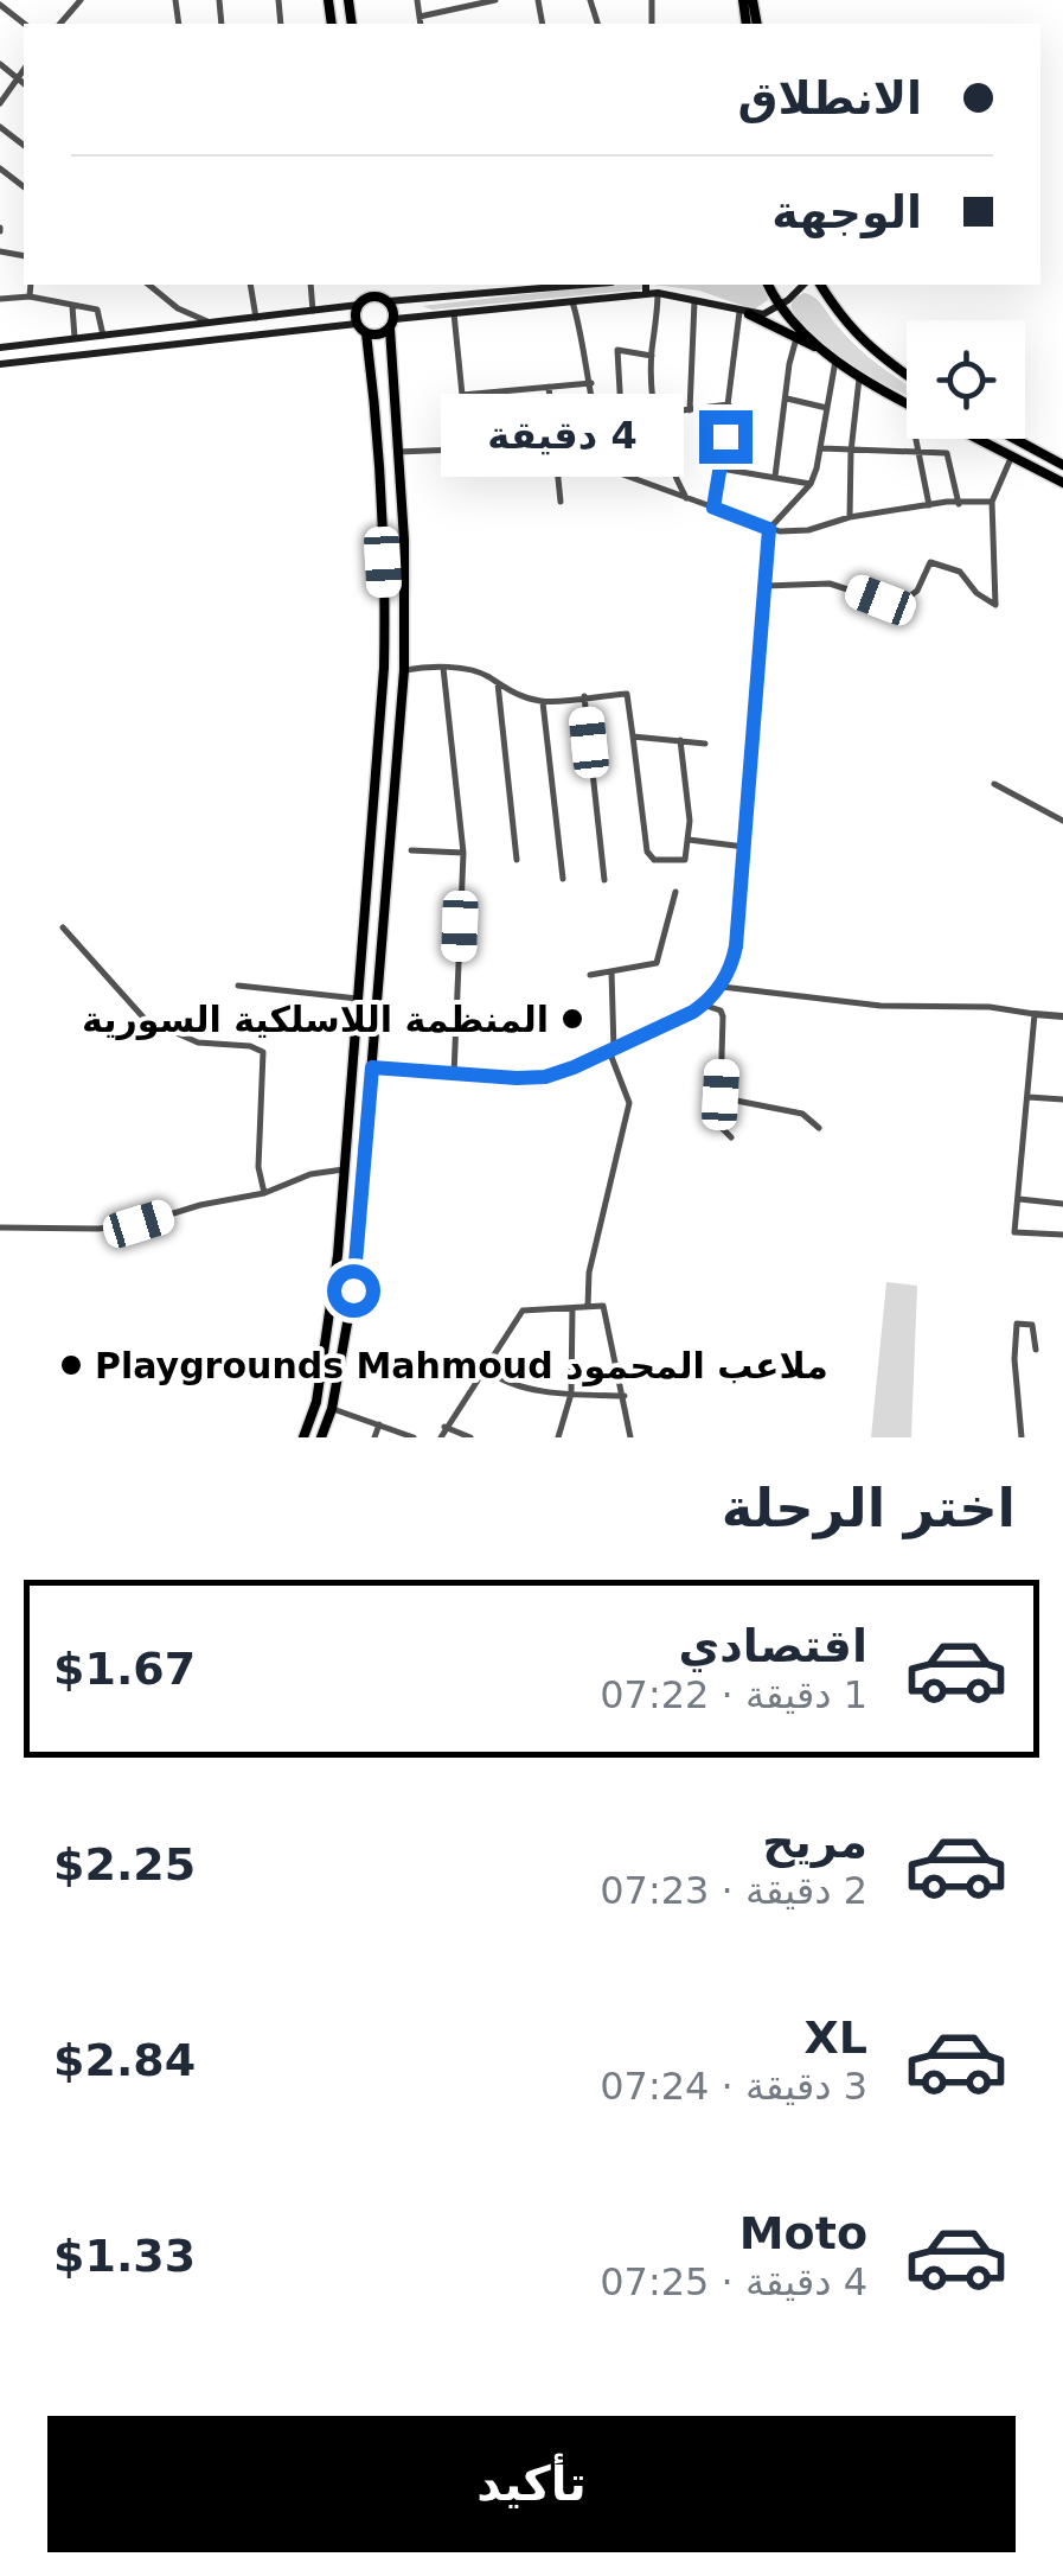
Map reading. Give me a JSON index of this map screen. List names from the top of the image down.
{
  "places": ["المنظمة اللاسلكية السورية", "Playgrounds Mahmoud ملاعب المحمود"],
  "page": {
    "banner": ["الانطلاق", "الوجهة"],
    "bubble": "4 دقيقة",
    "heading": "اختر الرحلة",
    "list": [
      {
        "name": "اقتصادي",
        "note": "1 دقيقة · 07:22",
        "value": "$1.67"
      },
      {
        "name": "مريح",
        "note": "2 دقيقة · 07:23",
        "value": "$2.25"
      },
      {
        "name": "XL",
        "note": "3 دقيقة · 07:24",
        "value": "$2.84"
      },
      {
        "name": "Moto",
        "note": "4 دقيقة · 07:25",
        "value": "$1.33"
      }
    ],
    "buttons": "تأكيد"
  }
}
